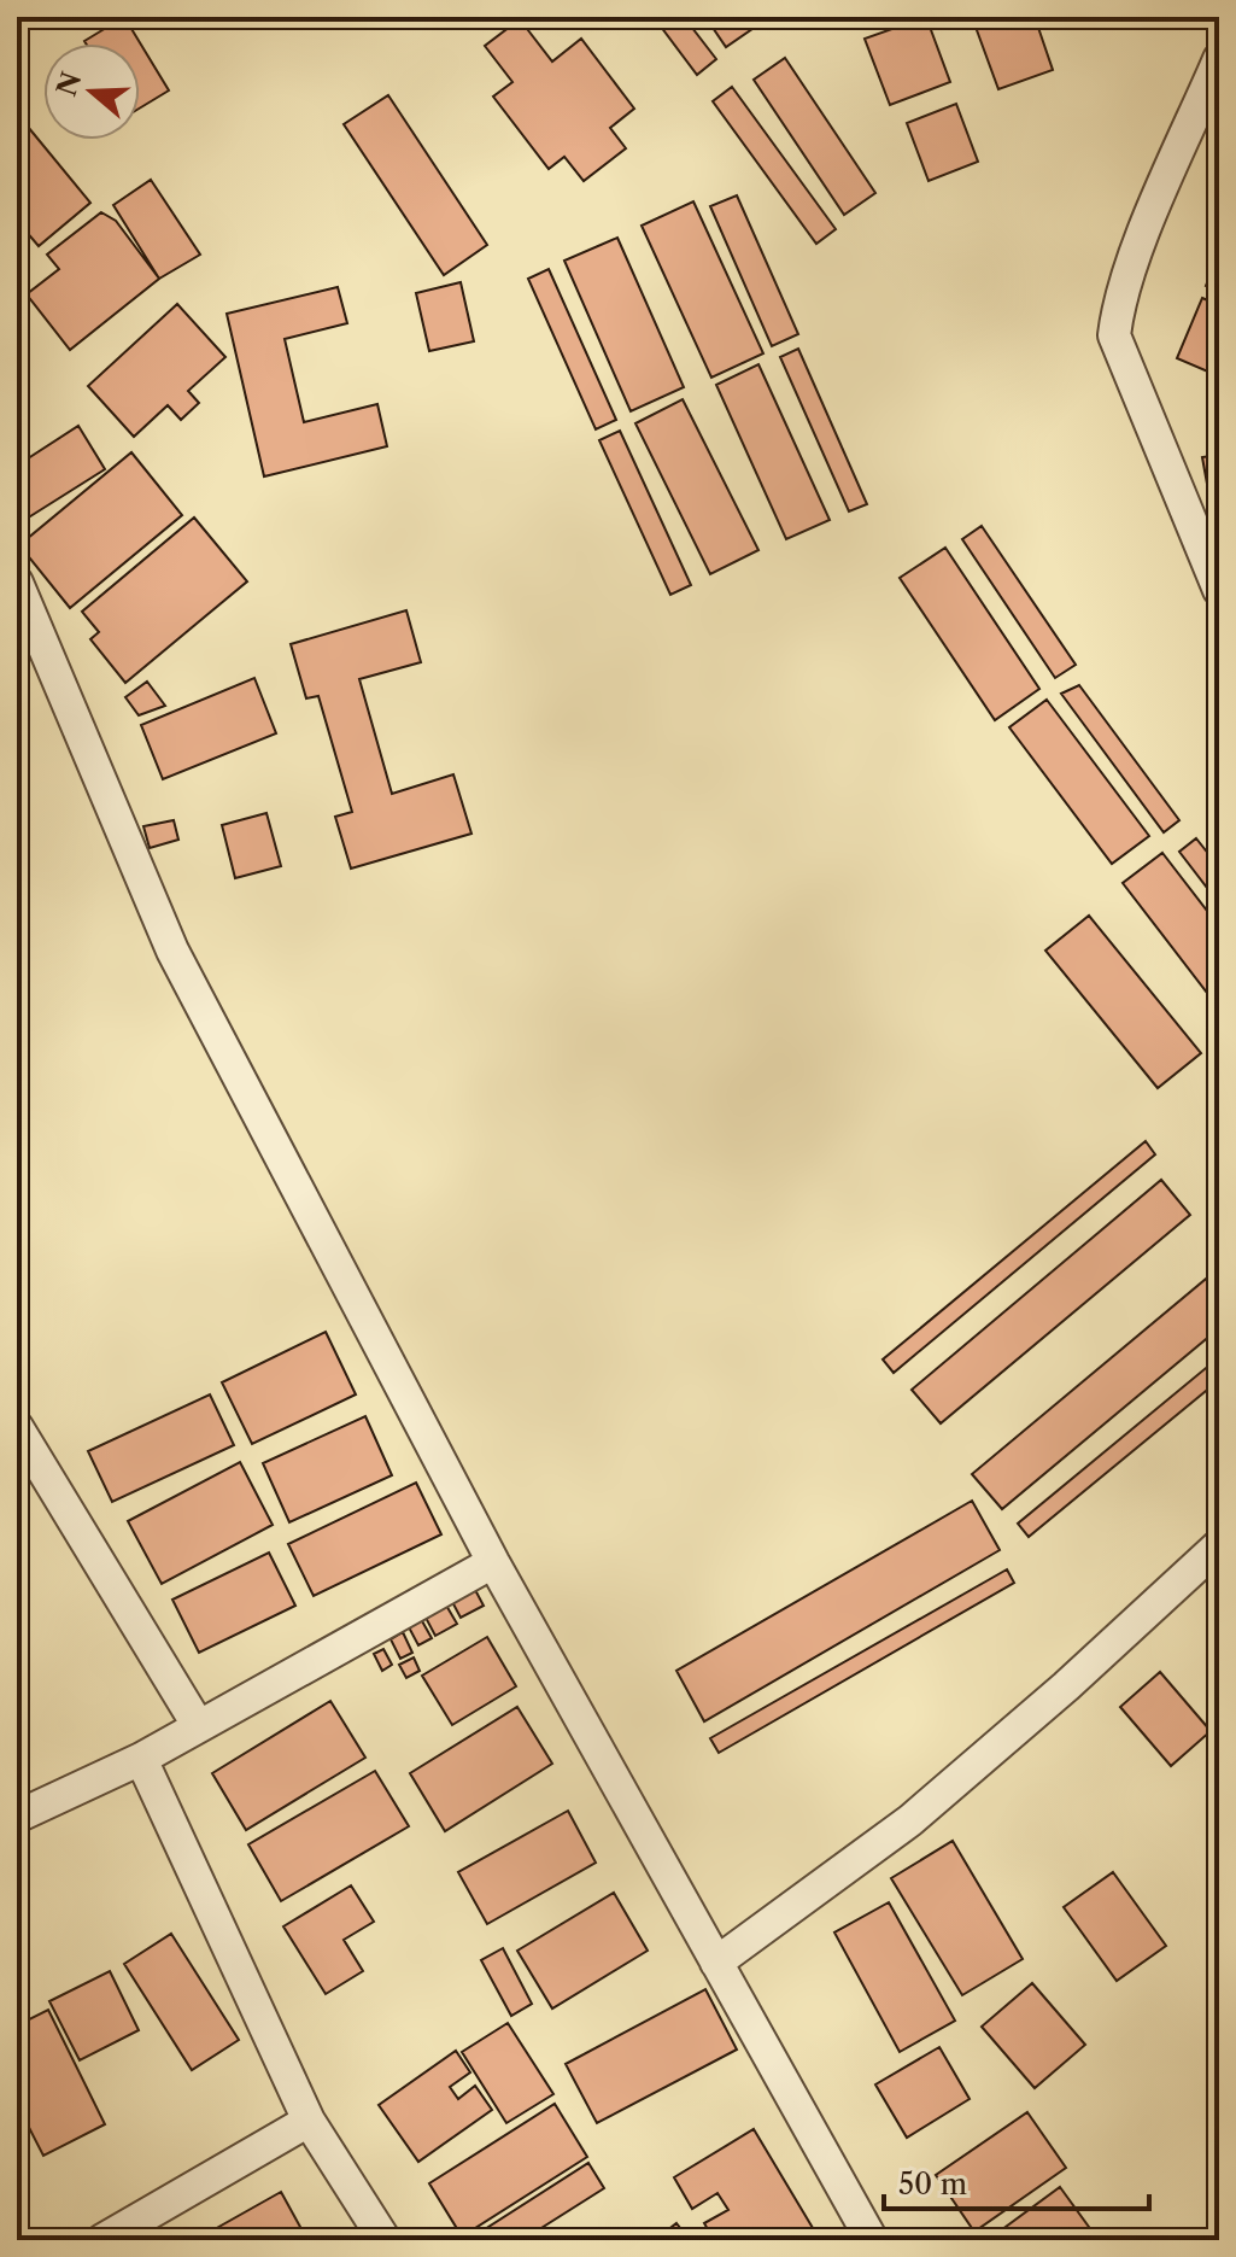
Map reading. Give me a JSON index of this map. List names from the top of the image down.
{
  "scale_bar": "50 m",
  "north": "left"
}
